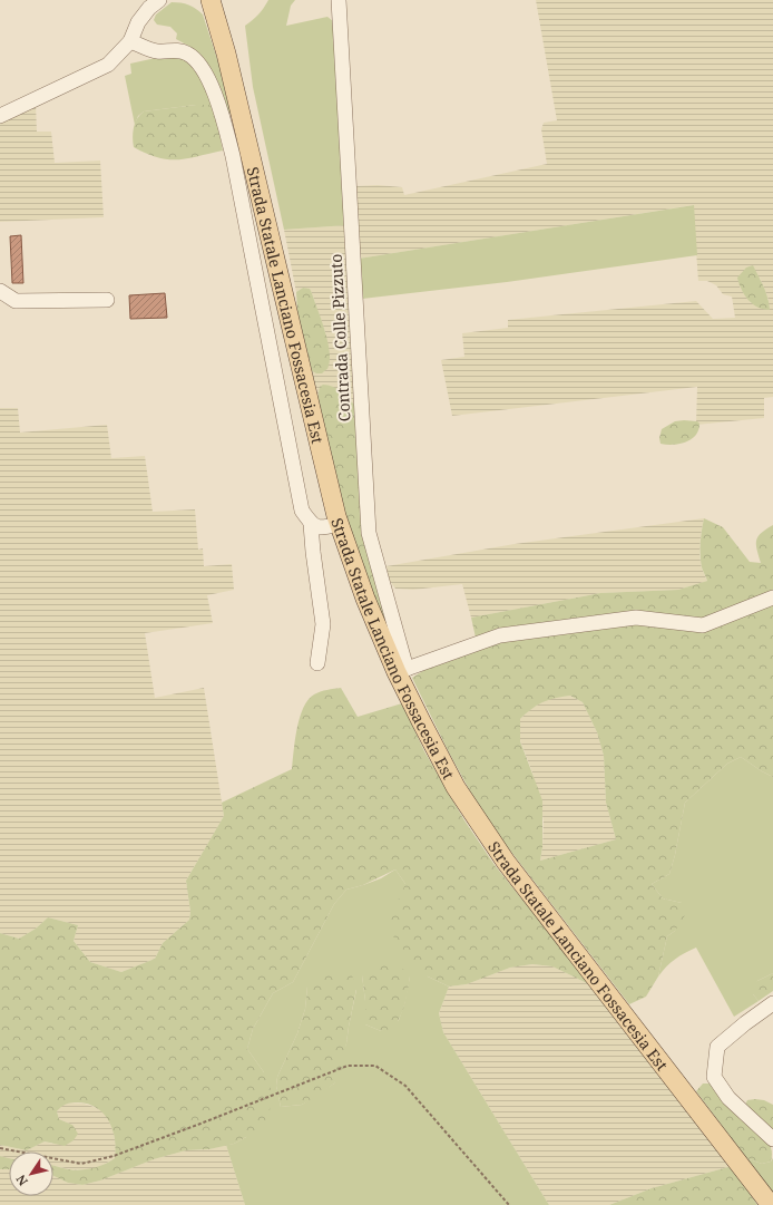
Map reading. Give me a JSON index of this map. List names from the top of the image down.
{
  "streets": {
    "main road": ["Strada Statale Lanciano Fossacesia Est"],
    "street": ["Contrada Colle Pizzuto"]
  },
  "crossings": [
    ["Strada Statale Lanciano Fossacesia Est", "Contrada Colle Pizzuto"]
  ],
  "north": "bottom left"
}
